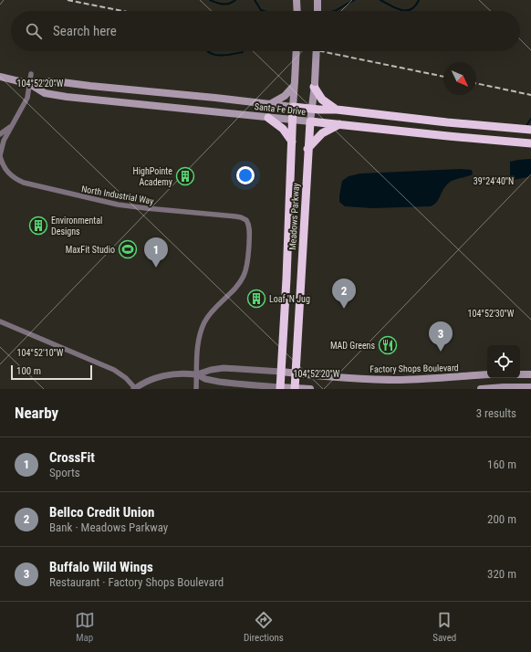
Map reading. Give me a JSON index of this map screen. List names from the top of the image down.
{
  "streets": {
    "highway": ["Santa Fe Drive", "Meadows Parkway"],
    "main road": ["Factory Shops Boulevard"],
    "street": ["North Industrial Way"]
  },
  "crossings": [
    ["Santa Fe Drive", "North Industrial Way"],
    ["Santa Fe Drive", "Meadows Parkway"],
    ["Meadows Parkway", "Factory Shops Boulevard"]
  ],
  "places": {
    "building": ["HighPointe Academy", "Environmental Designs", "Loaf 'N Jug"],
    "sports": ["MaxFit Studio"],
    "restaurant": ["MAD Greens"]
  },
  "scale_bar": "100 m",
  "north": "bottom right",
  "page": {
    "search": "Search here",
    "pins": ["1", "2", "3"],
    "scale": "100 m",
    "heading": ["Nearby", "3 results"],
    "list": [
      {
        "mark": "1",
        "name": "CrossFit",
        "note": "Sports",
        "value": "160 m"
      },
      {
        "mark": "2",
        "name": "Bellco Credit Union",
        "note": "Bank · Meadows Parkway",
        "value": "200 m"
      },
      {
        "mark": "3",
        "name": "Buffalo Wild Wings",
        "note": "Restaurant · Factory Shops Boulevard",
        "value": "320 m"
      }
    ],
    "nav": ["Map", "Directions", "Saved"]
  },
  "coordinates": [
    "104°52'20\"W",
    "39°24'40\"N",
    "104°52'30\"W",
    "104°52'10\"W"
  ]
}
